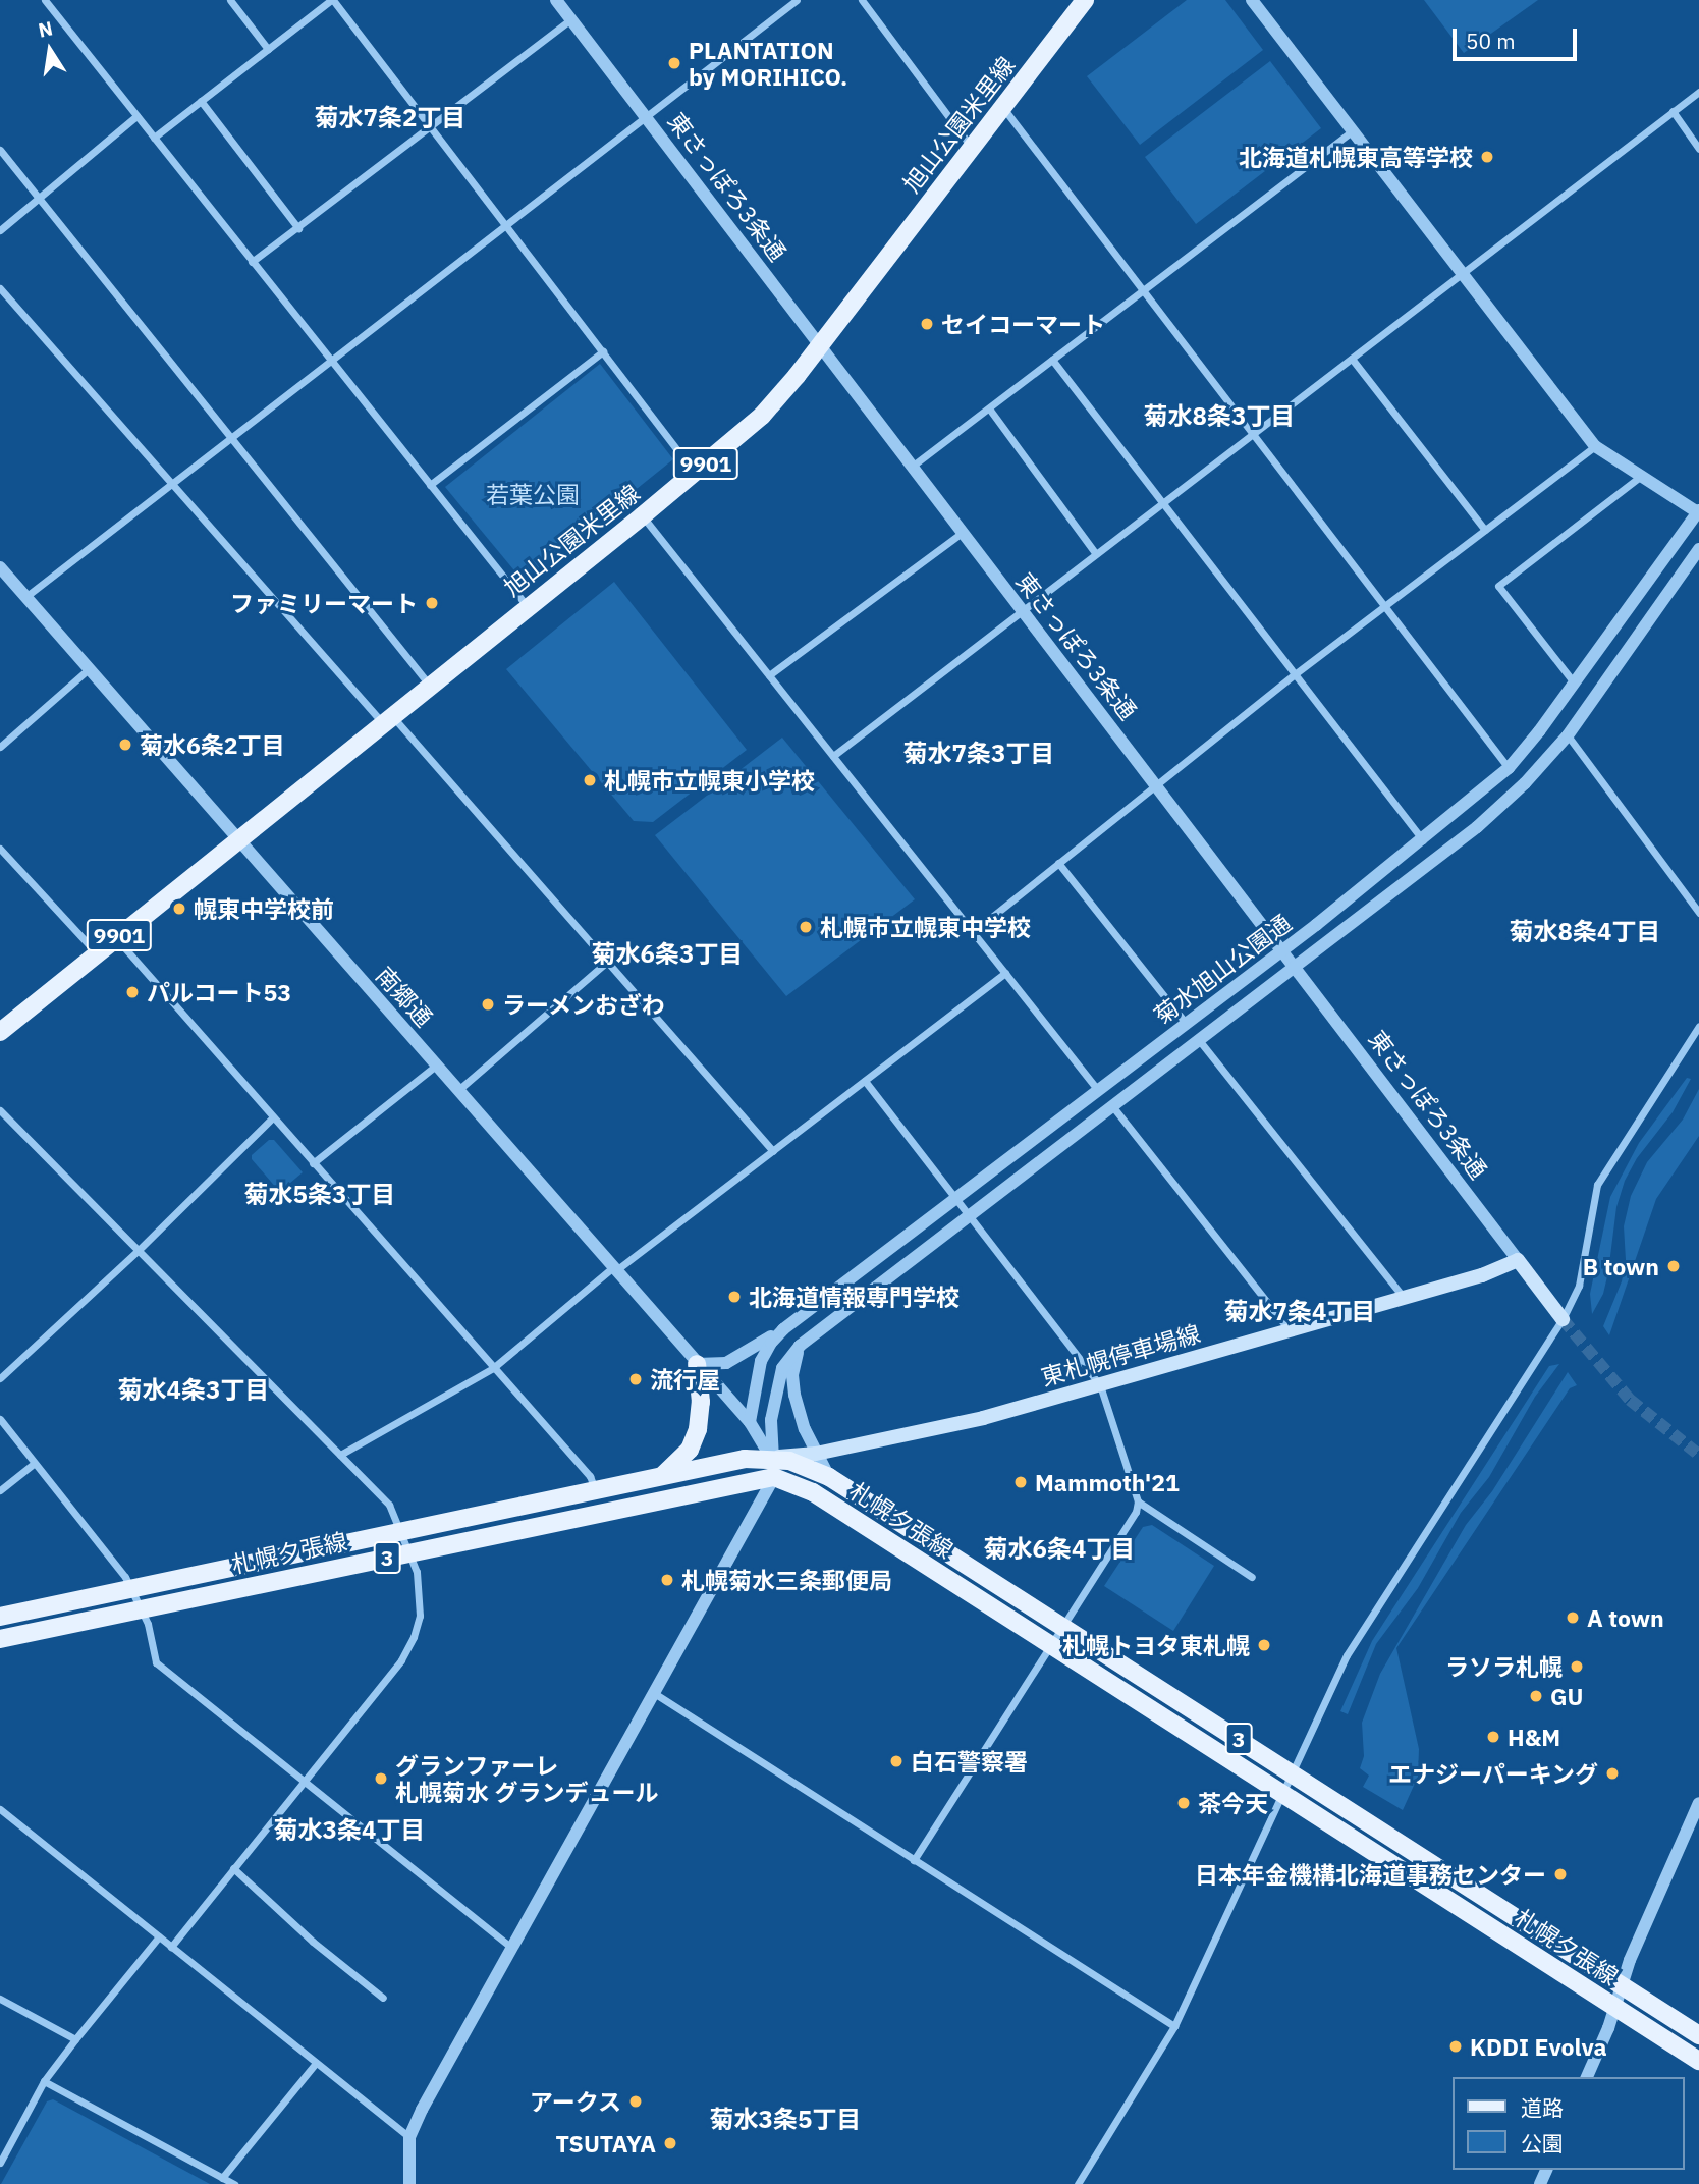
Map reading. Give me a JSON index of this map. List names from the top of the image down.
{
  "streets": {
    "main road": [
      "旭山公園米里線",
      "東さっぽろ3条通",
      "9901",
      "東札幌停車場線",
      "札幌夕張線",
      "3"
    ],
    "street": ["菊水旭山公園通", "南郷通"]
  },
  "crossings": [
    ["旭山公園米里線", "東さっぽろ3条通"],
    ["旭山公園米里線", "南郷通"],
    ["東さっぽろ3条通", "菊水旭山公園通"],
    ["東さっぽろ3条通", "東札幌停車場線"],
    ["菊水旭山公園通", "南郷通"],
    ["菊水旭山公園通", "東札幌停車場線"],
    ["菊水旭山公園通", "札幌夕張線"],
    ["南郷通", "東札幌停車場線"],
    ["南郷通", "札幌夕張線"],
    ["東札幌停車場線", "札幌夕張線"]
  ],
  "districts": [
    "菊水7条2丁目",
    "菊水8条3丁目",
    "菊水7条3丁目",
    "菊水8条4丁目",
    "菊水6条3丁目",
    "菊水5条3丁目",
    "菊水7条4丁目",
    "菊水4条3丁目",
    "菊水6条4丁目",
    "菊水3条4丁目",
    "菊水3条5丁目"
  ],
  "parks": ["若葉公園"],
  "places": [
    "PLANTATION by MORIHICO.",
    "北海道札幌東高等学校",
    "セイコーマート",
    "ファミリーマート",
    "菊水6条2丁目",
    "札幌市立幌東小学校",
    "幌東中学校前",
    "札幌市立幌東中学校",
    "パルコート53",
    "ラーメンおざわ",
    "B town",
    "北海道情報専門学校",
    "流行屋",
    "Mammoth'21",
    "札幌菊水三条郵便局",
    "A town",
    "札幌トヨタ東札幌",
    "ラソラ札幌",
    "GU",
    "H&M",
    "白石警察署",
    "エナジーパーキング",
    "グランファーレ 札幌菊水 グランデュール",
    "茶今天",
    "日本年金機構北海道事務センター",
    "KDDI Evolva",
    "アークス",
    "TSUTAYA"
  ],
  "legend": ["道路", "公園"],
  "scale_bar": "50 m",
  "north": "top"
}
